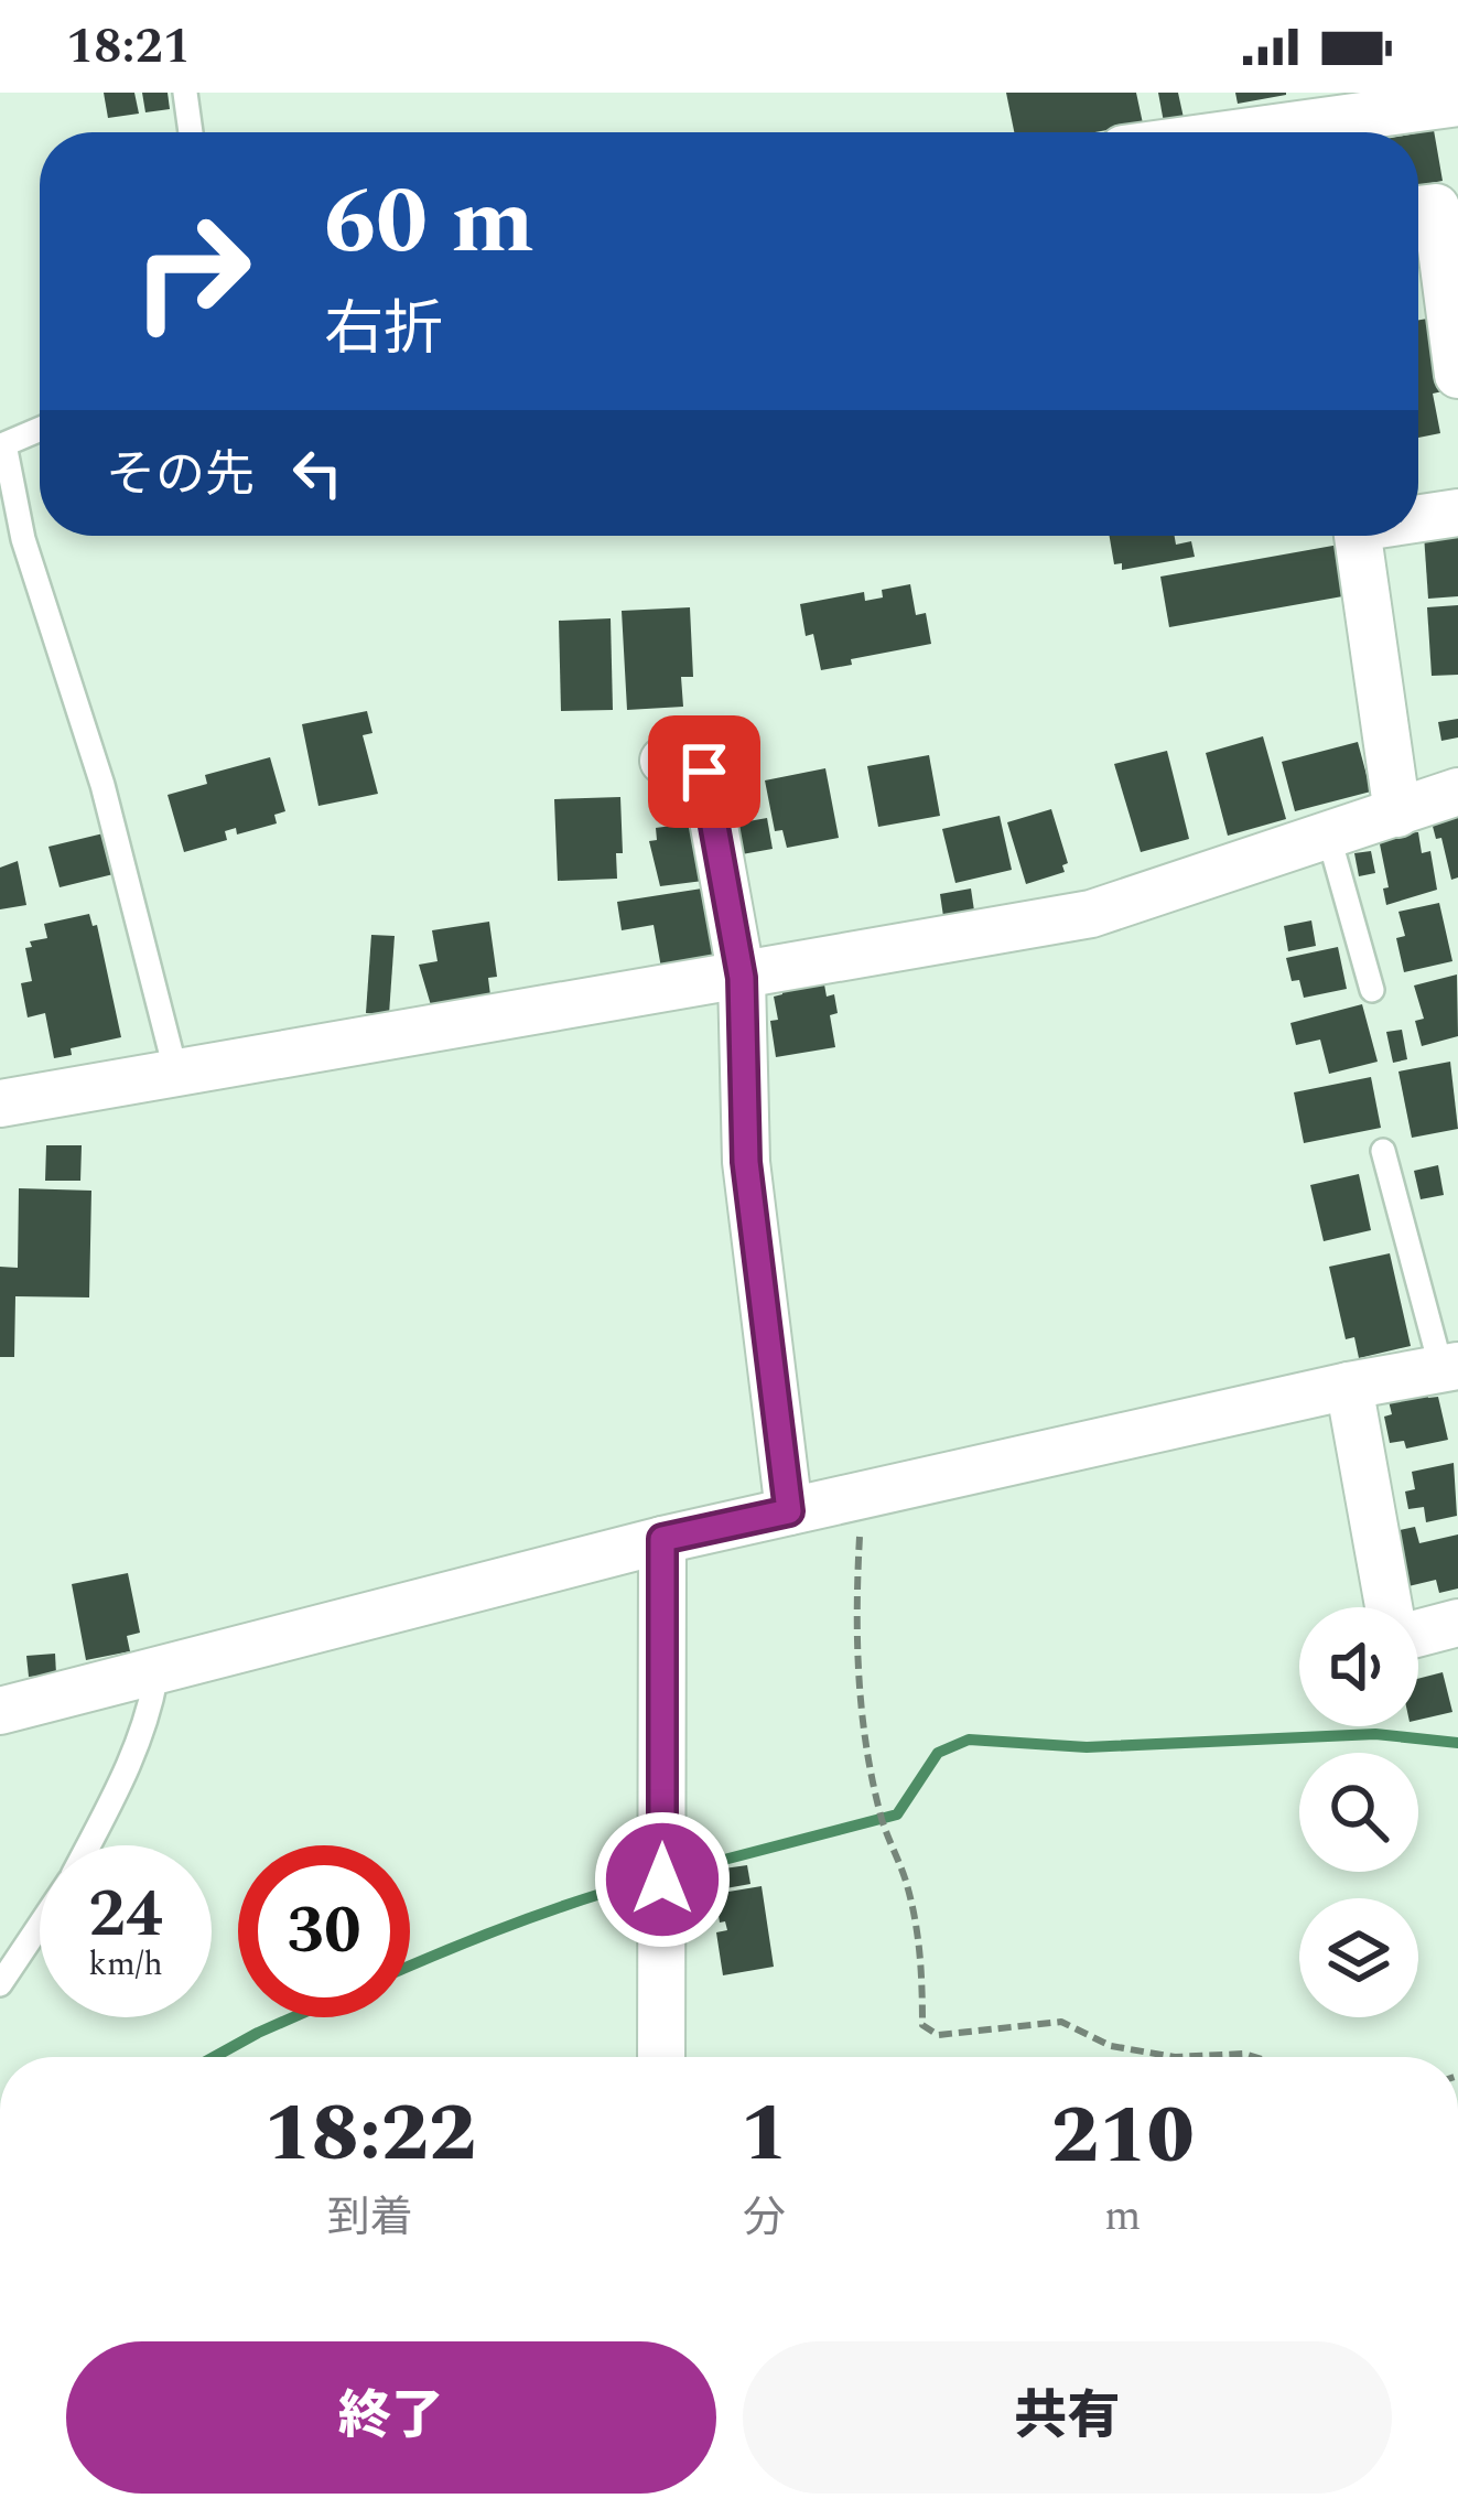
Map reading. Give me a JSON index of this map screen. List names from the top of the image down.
{
  "page": {
    "status": "18:21",
    "turn": ["60 m", "右折"],
    "then": "その先",
    "speed": "24 km/h",
    "limit": "30",
    "eta": [
      "18:22",
      "到着",
      "1",
      "分",
      "210",
      "m"
    ],
    "buttons": ["終了", "共有"]
  }
}
